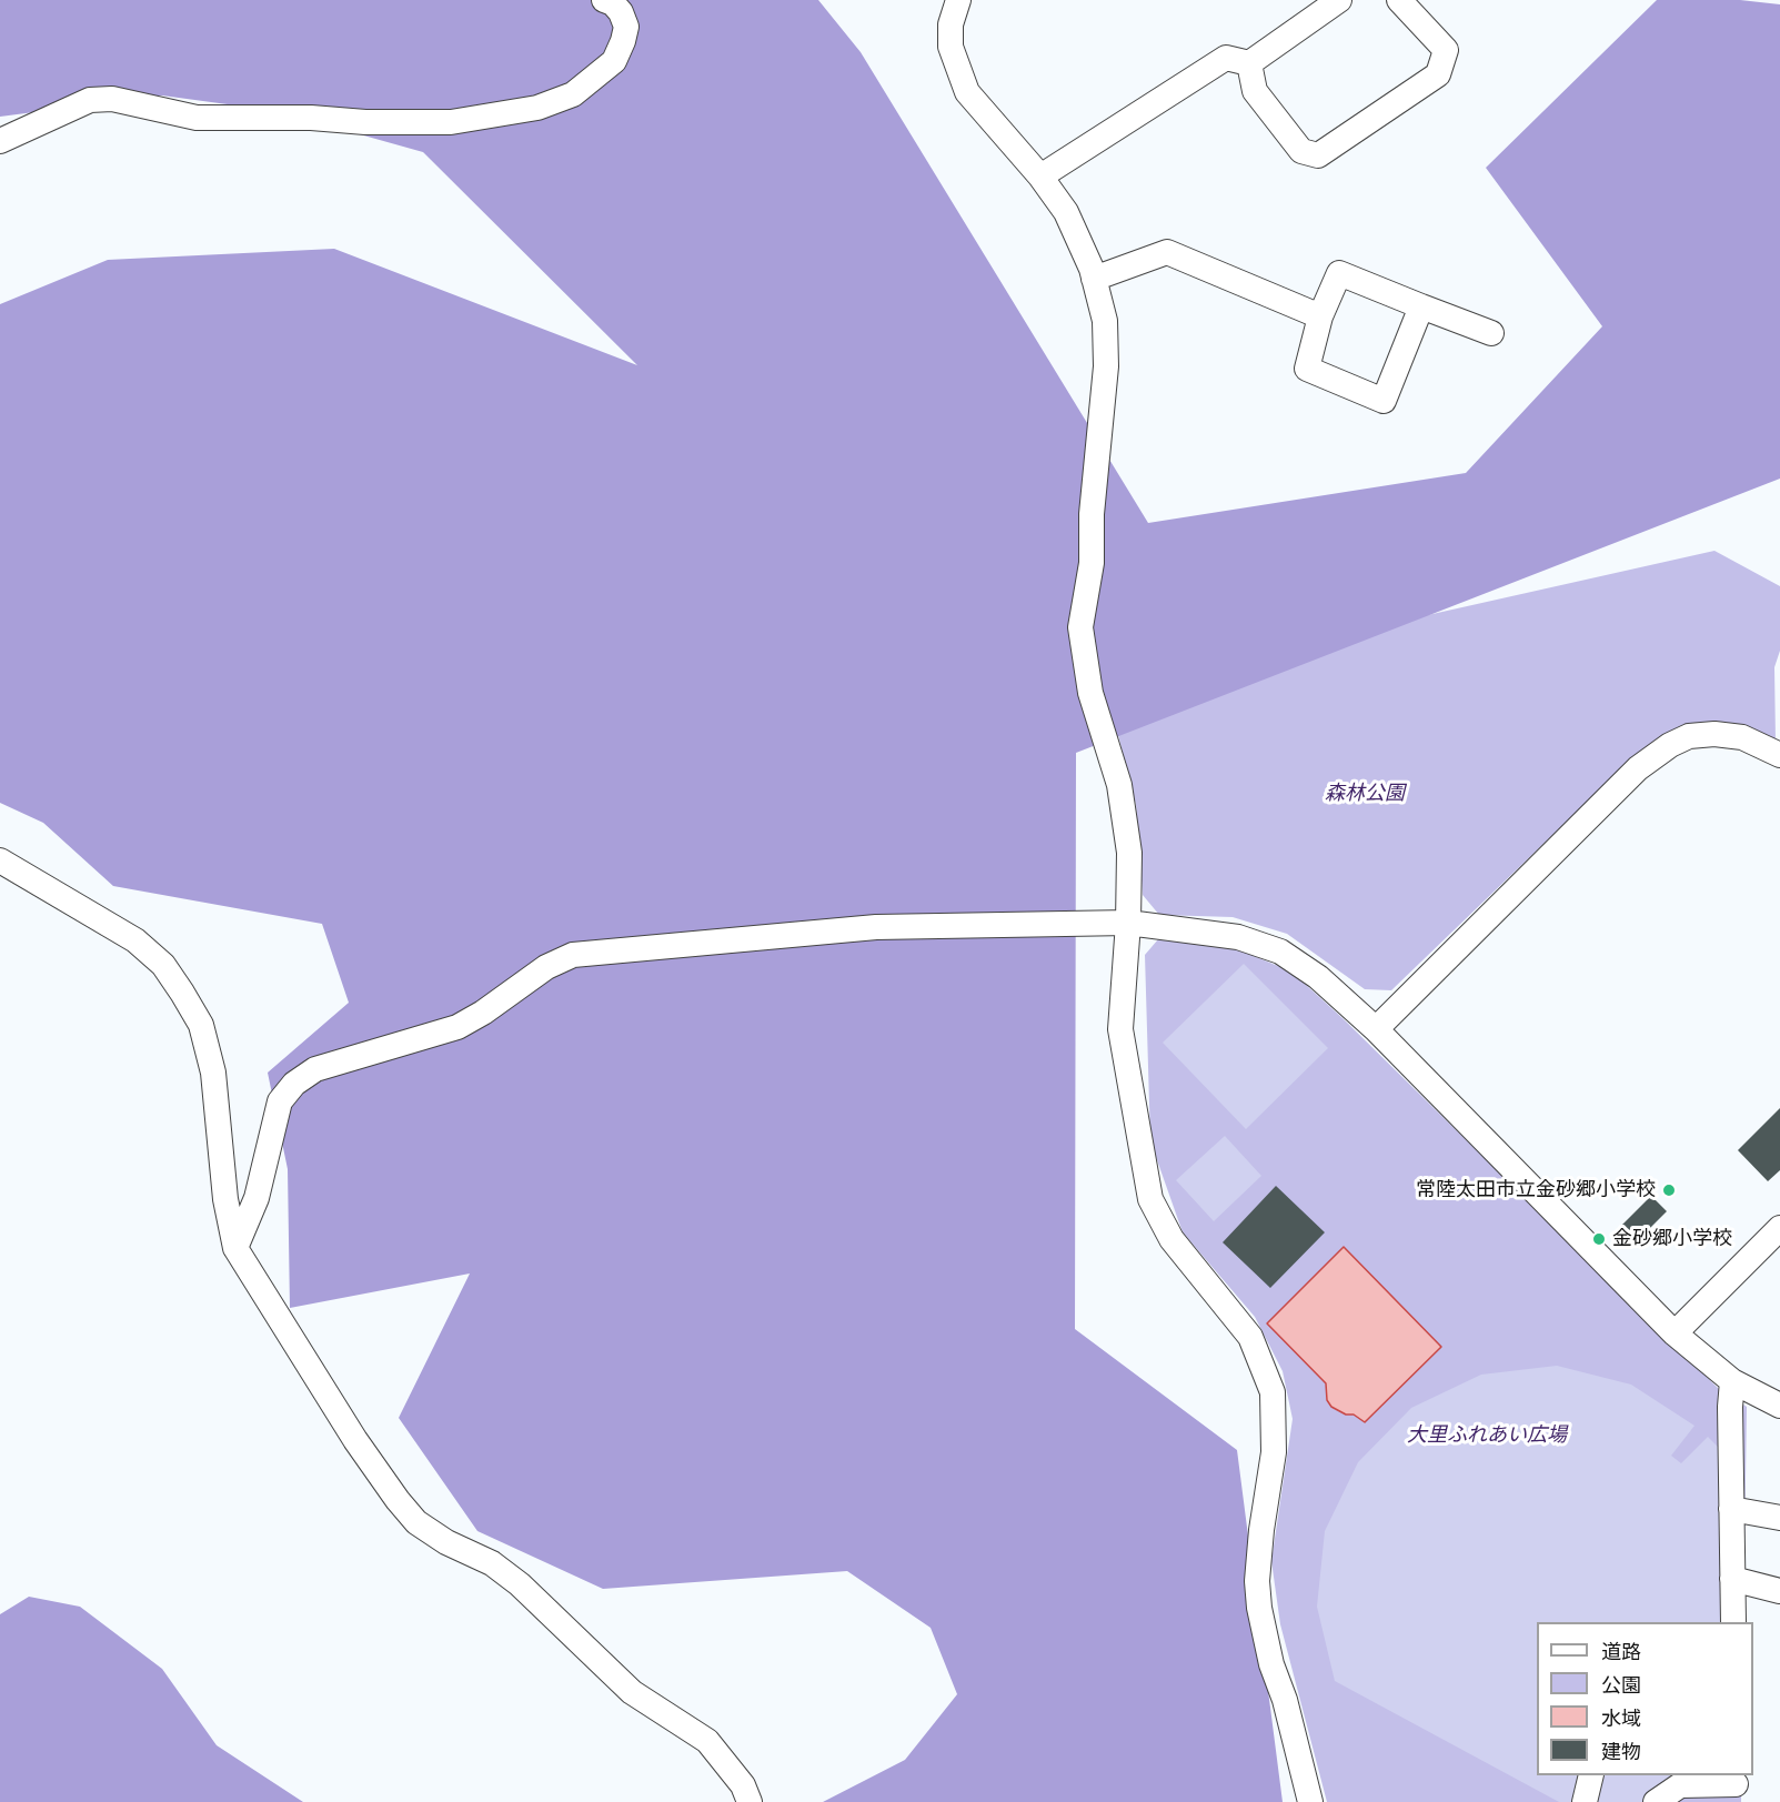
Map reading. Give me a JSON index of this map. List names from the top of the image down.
{
  "parks": ["森林公園", "大里ふれあい広場"],
  "places": ["常陸太田市立金砂郷小学校", "金砂郷小学校"],
  "legend": [
    "道路",
    "公園",
    "水域",
    "建物"
  ]
}
